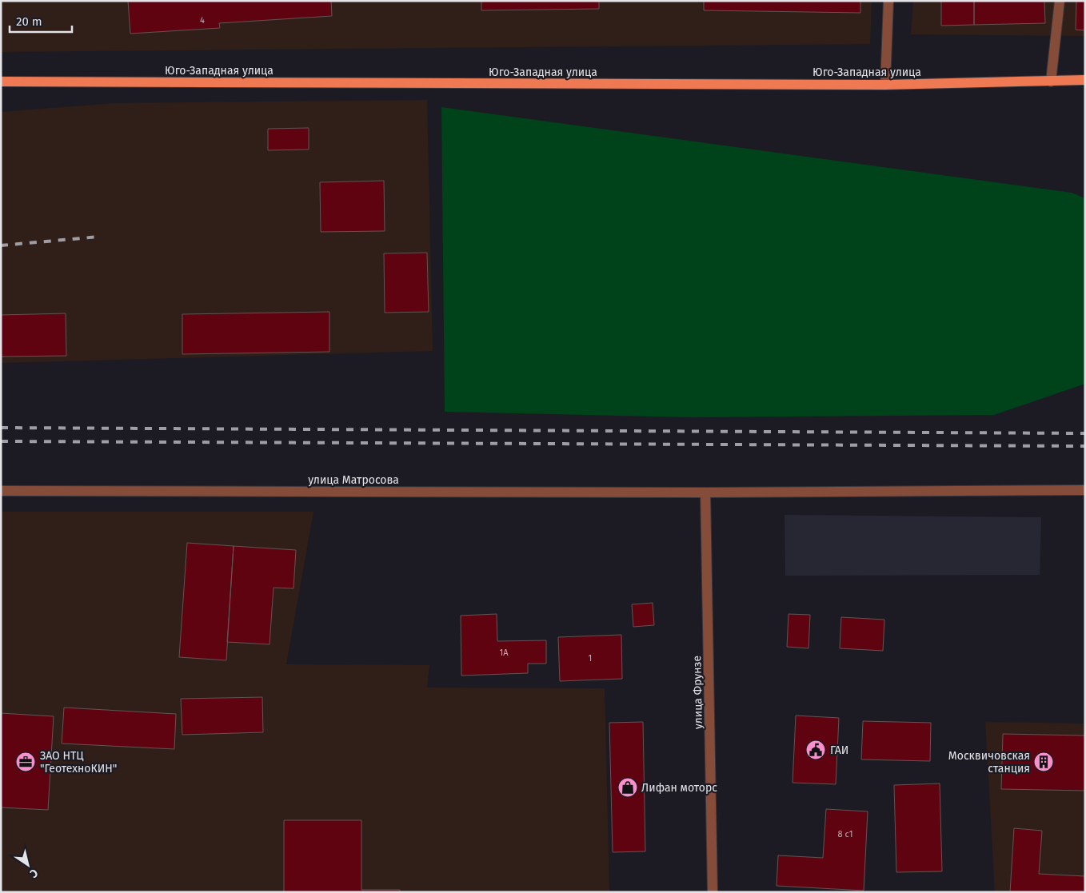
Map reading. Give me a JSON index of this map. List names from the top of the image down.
{
  "streets": {
    "main road": ["Юго-Западная улица"],
    "street": ["улица Матросова", "улица Фрунзе"]
  },
  "crossings": [
    ["улица Матросова", "улица Фрунзе"]
  ],
  "places": {
    "public building": ["ГАИ"],
    "office": ["ЗАО НТЦ \"ГеотехноКИН\""],
    "building": ["Москвичовская станция"],
    "shop": ["Лифан моторс"]
  },
  "house_numbers": [
    "4",
    "1А",
    "1",
    "8 с1"
  ],
  "scale_bar": "20 m",
  "north": "bottom right"
}
